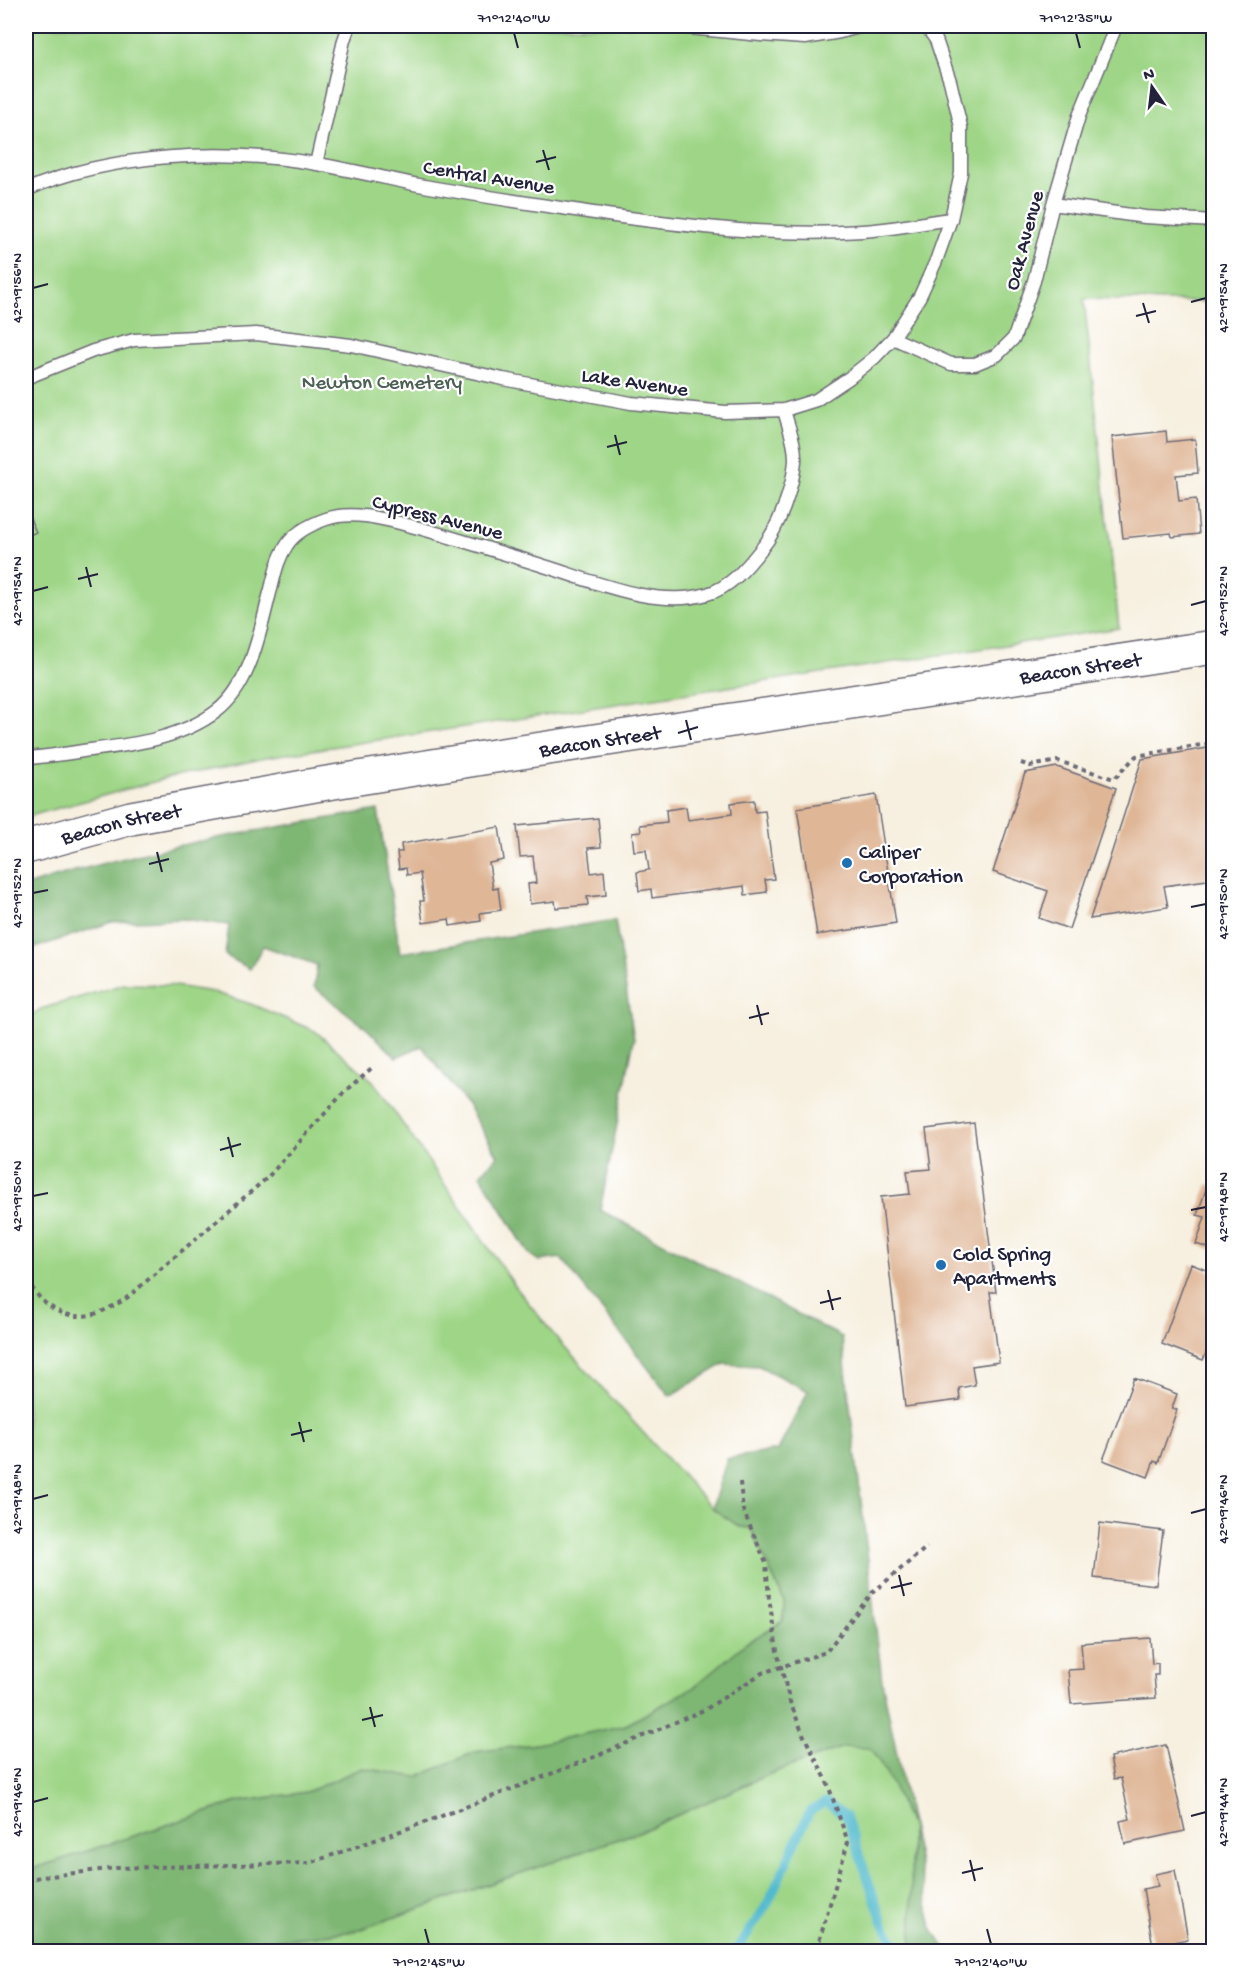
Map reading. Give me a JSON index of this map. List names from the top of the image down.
{
  "streets": {
    "main road": ["Beacon Street"],
    "lane": [
      "Central Avenue",
      "Oak Avenue",
      "Lake Avenue",
      "Cypress Avenue"
    ]
  },
  "crossings": [
    ["Central Avenue", "Lake Avenue"],
    ["Oak Avenue", "Lake Avenue"],
    ["Lake Avenue", "Cypress Avenue"]
  ],
  "parks": ["Newton Cemetery"],
  "places": ["Caliper Corporation", "Cold Spring Apartments"],
  "north": "top",
  "coordinates": [
    "71°12'40\"W",
    "71°12'35\"W",
    "42°19'56\"N",
    "42°19'54\"N",
    "42°19'52\"N",
    "42°19'50\"N",
    "42°19'48\"N",
    "42°19'46\"N",
    "42°19'44\"N",
    "71°12'45\"W"
  ]
}
